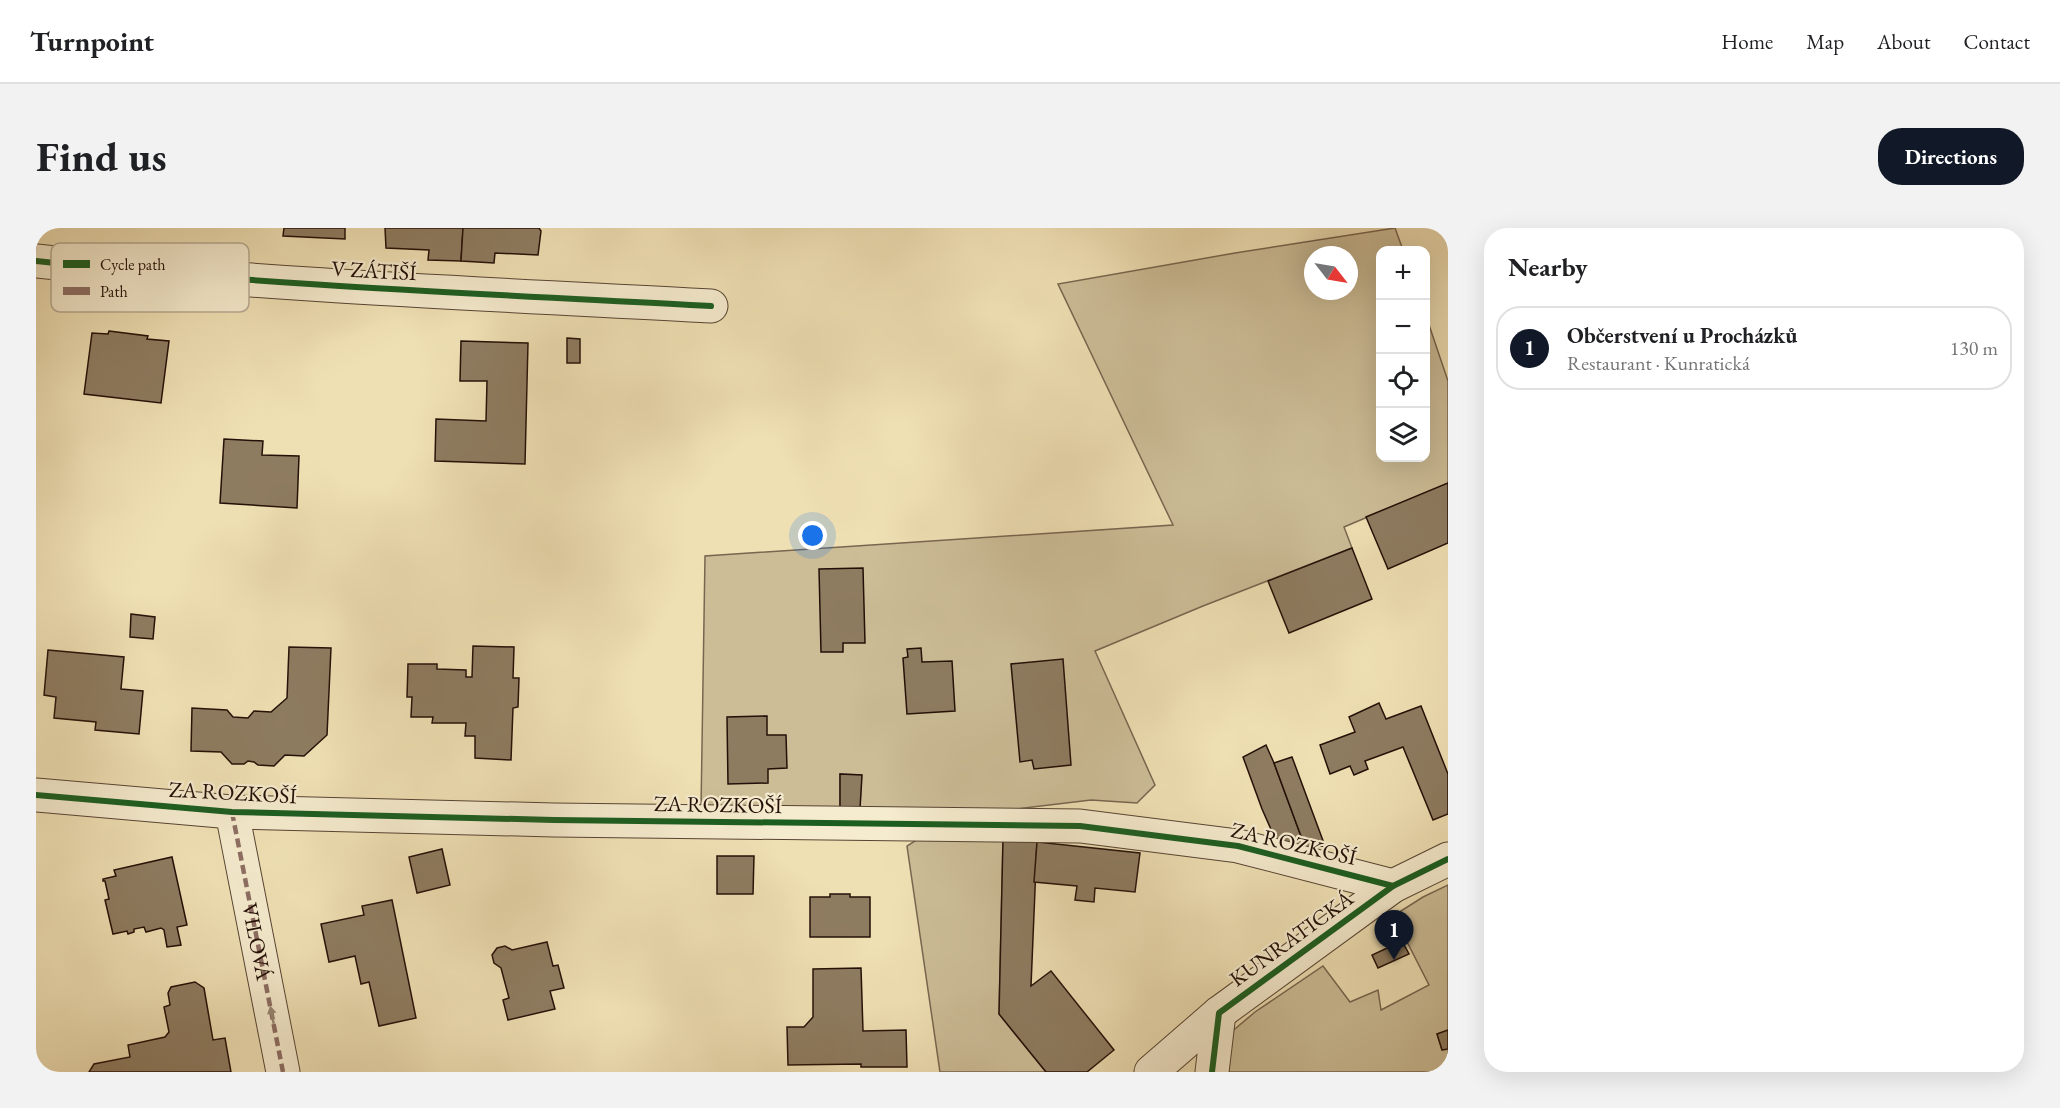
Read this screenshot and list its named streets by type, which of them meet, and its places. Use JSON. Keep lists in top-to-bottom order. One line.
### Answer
{"streets":{"street":["V ZÁTIŠÍ","ZA ROZKOŠÍ","KUNRATICKÁ","VILOVÁ"]},"crossings":[["ZA ROZKOŠÍ","KUNRATICKÁ"],["ZA ROZKOŠÍ","VILOVÁ"]],"one_way":["VILOVÁ"],"legend":["Cycle path","Path"],"north":"bottom right","page":{"header":"Turnpoint","nav":["Home","Map","About","Contact"],"buttons":"Directions","title":"Find us","heading":"Nearby","map_buttons":["+","−"],"list":[{"mark":"1","name":"Občerstvení u Procházků","note":"Restaurant · Kunratická","value":"130 m"}],"pins":"1"}}
